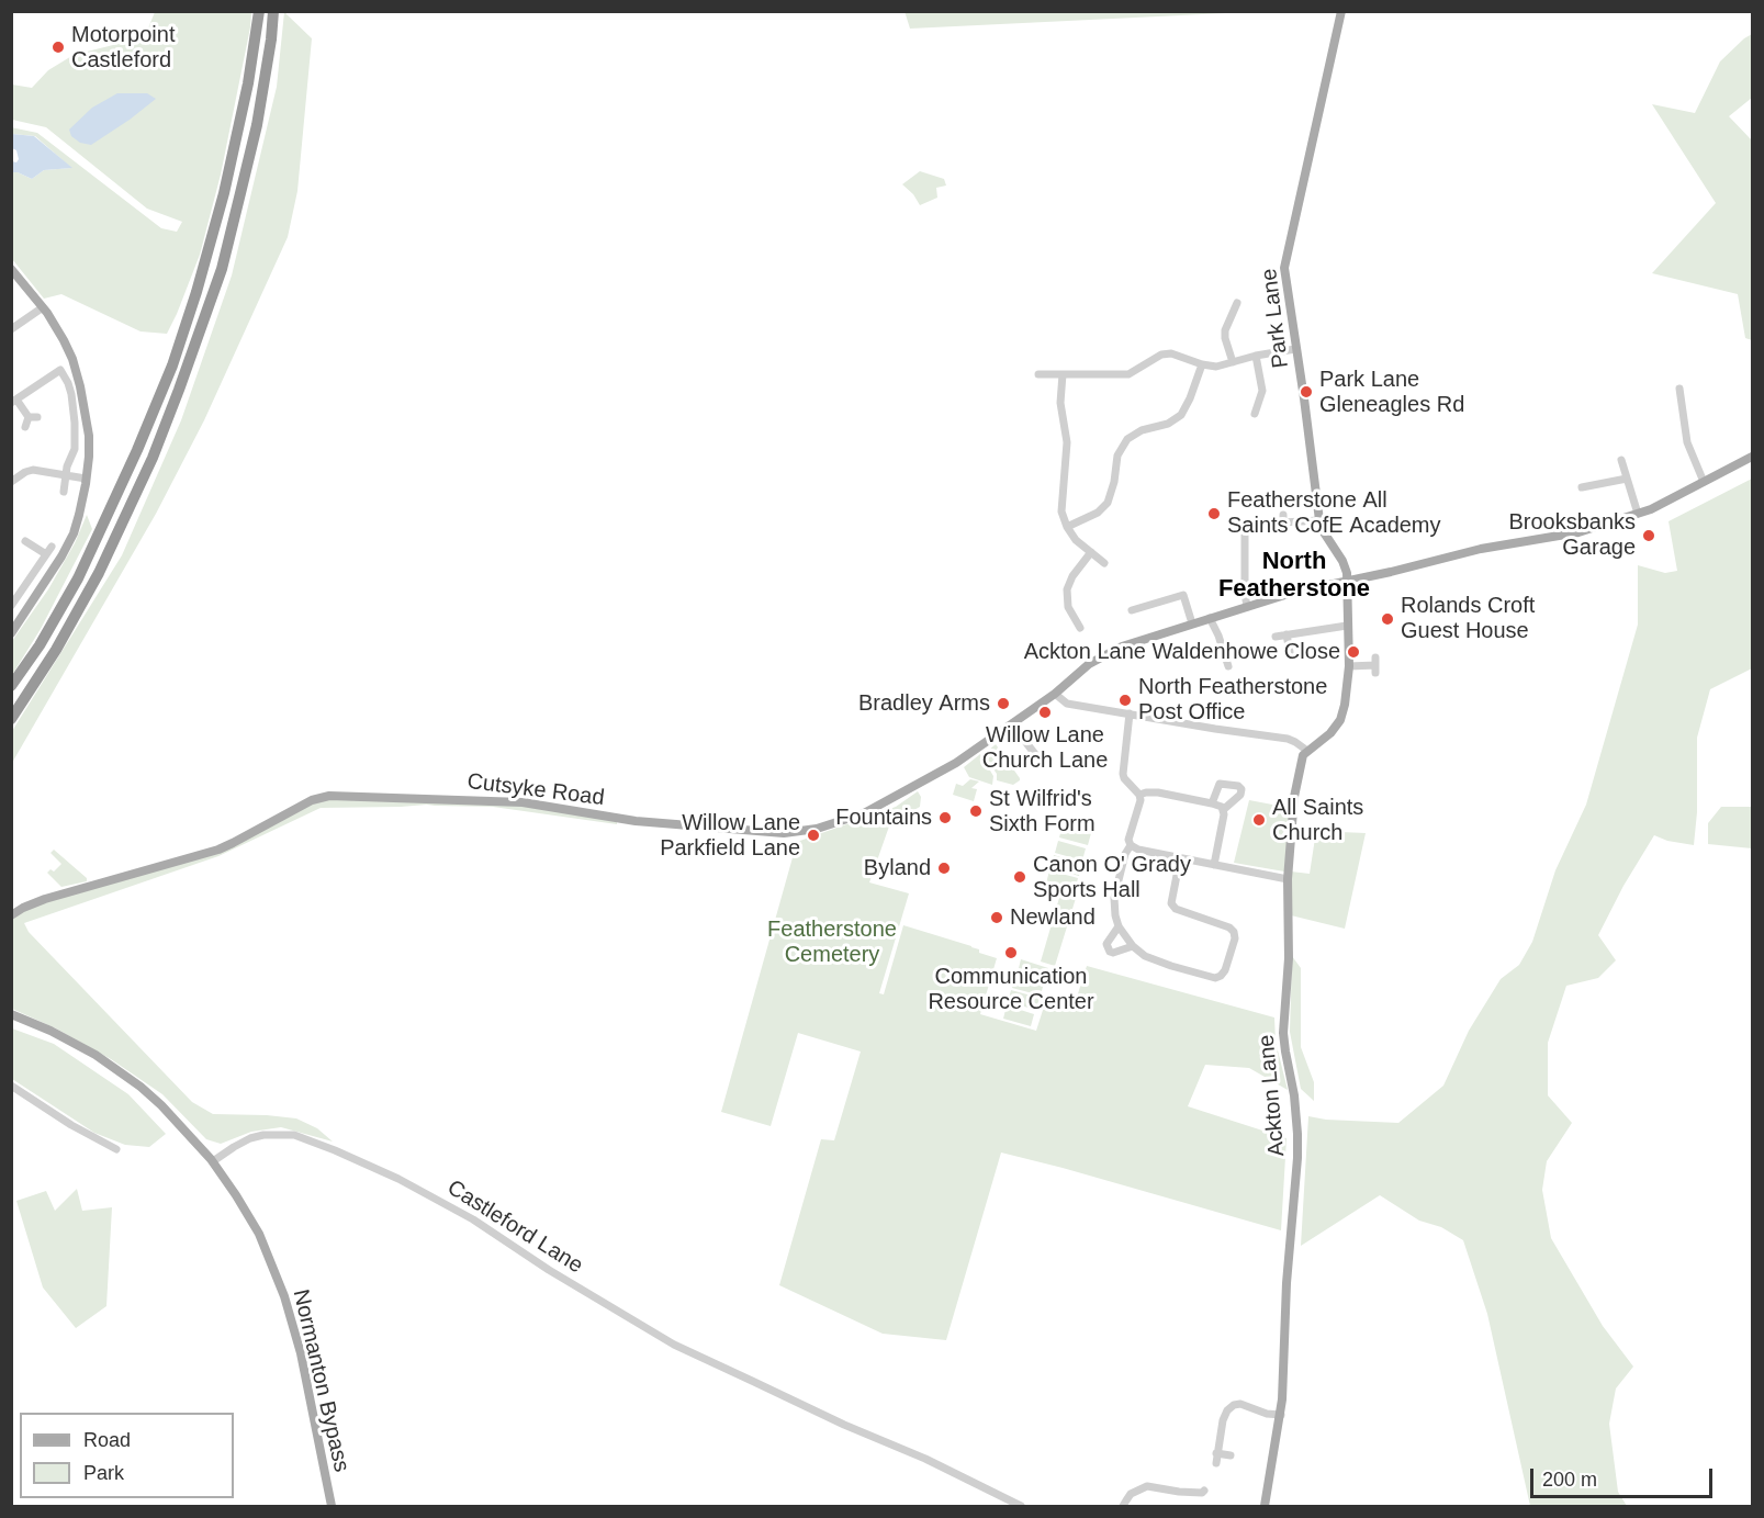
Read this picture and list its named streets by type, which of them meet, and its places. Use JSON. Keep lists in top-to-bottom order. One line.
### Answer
{"streets":{"main road":["Park Lane","Cutsyke Road","Ackton Lane","Normanton Bypass"],"street":["Castleford Lane"]},"crossings":[["Park Lane","Cutsyke Road"],["Castleford Lane","Normanton Bypass"]],"districts":["North Featherstone"],"parks":["Featherstone Cemetery"],"places":["Motorpoint Castleford","Park Lane Gleneagles Rd","Featherstone All Saints CofE Academy","Brooksbanks Garage","Rolands Croft Guest House","Ackton Lane Waldenhowe Close","North Featherstone Post Office","Bradley Arms","Willow Lane Church Lane","St Wilfrid's Sixth Form","Fountains","All Saints Church","Willow Lane Parkfield Lane","Byland","Canon O' Grady Sports Hall","Newland","Communication Resource Center"],"legend":["Road","Park"],"scale_bar":"200 m"}
